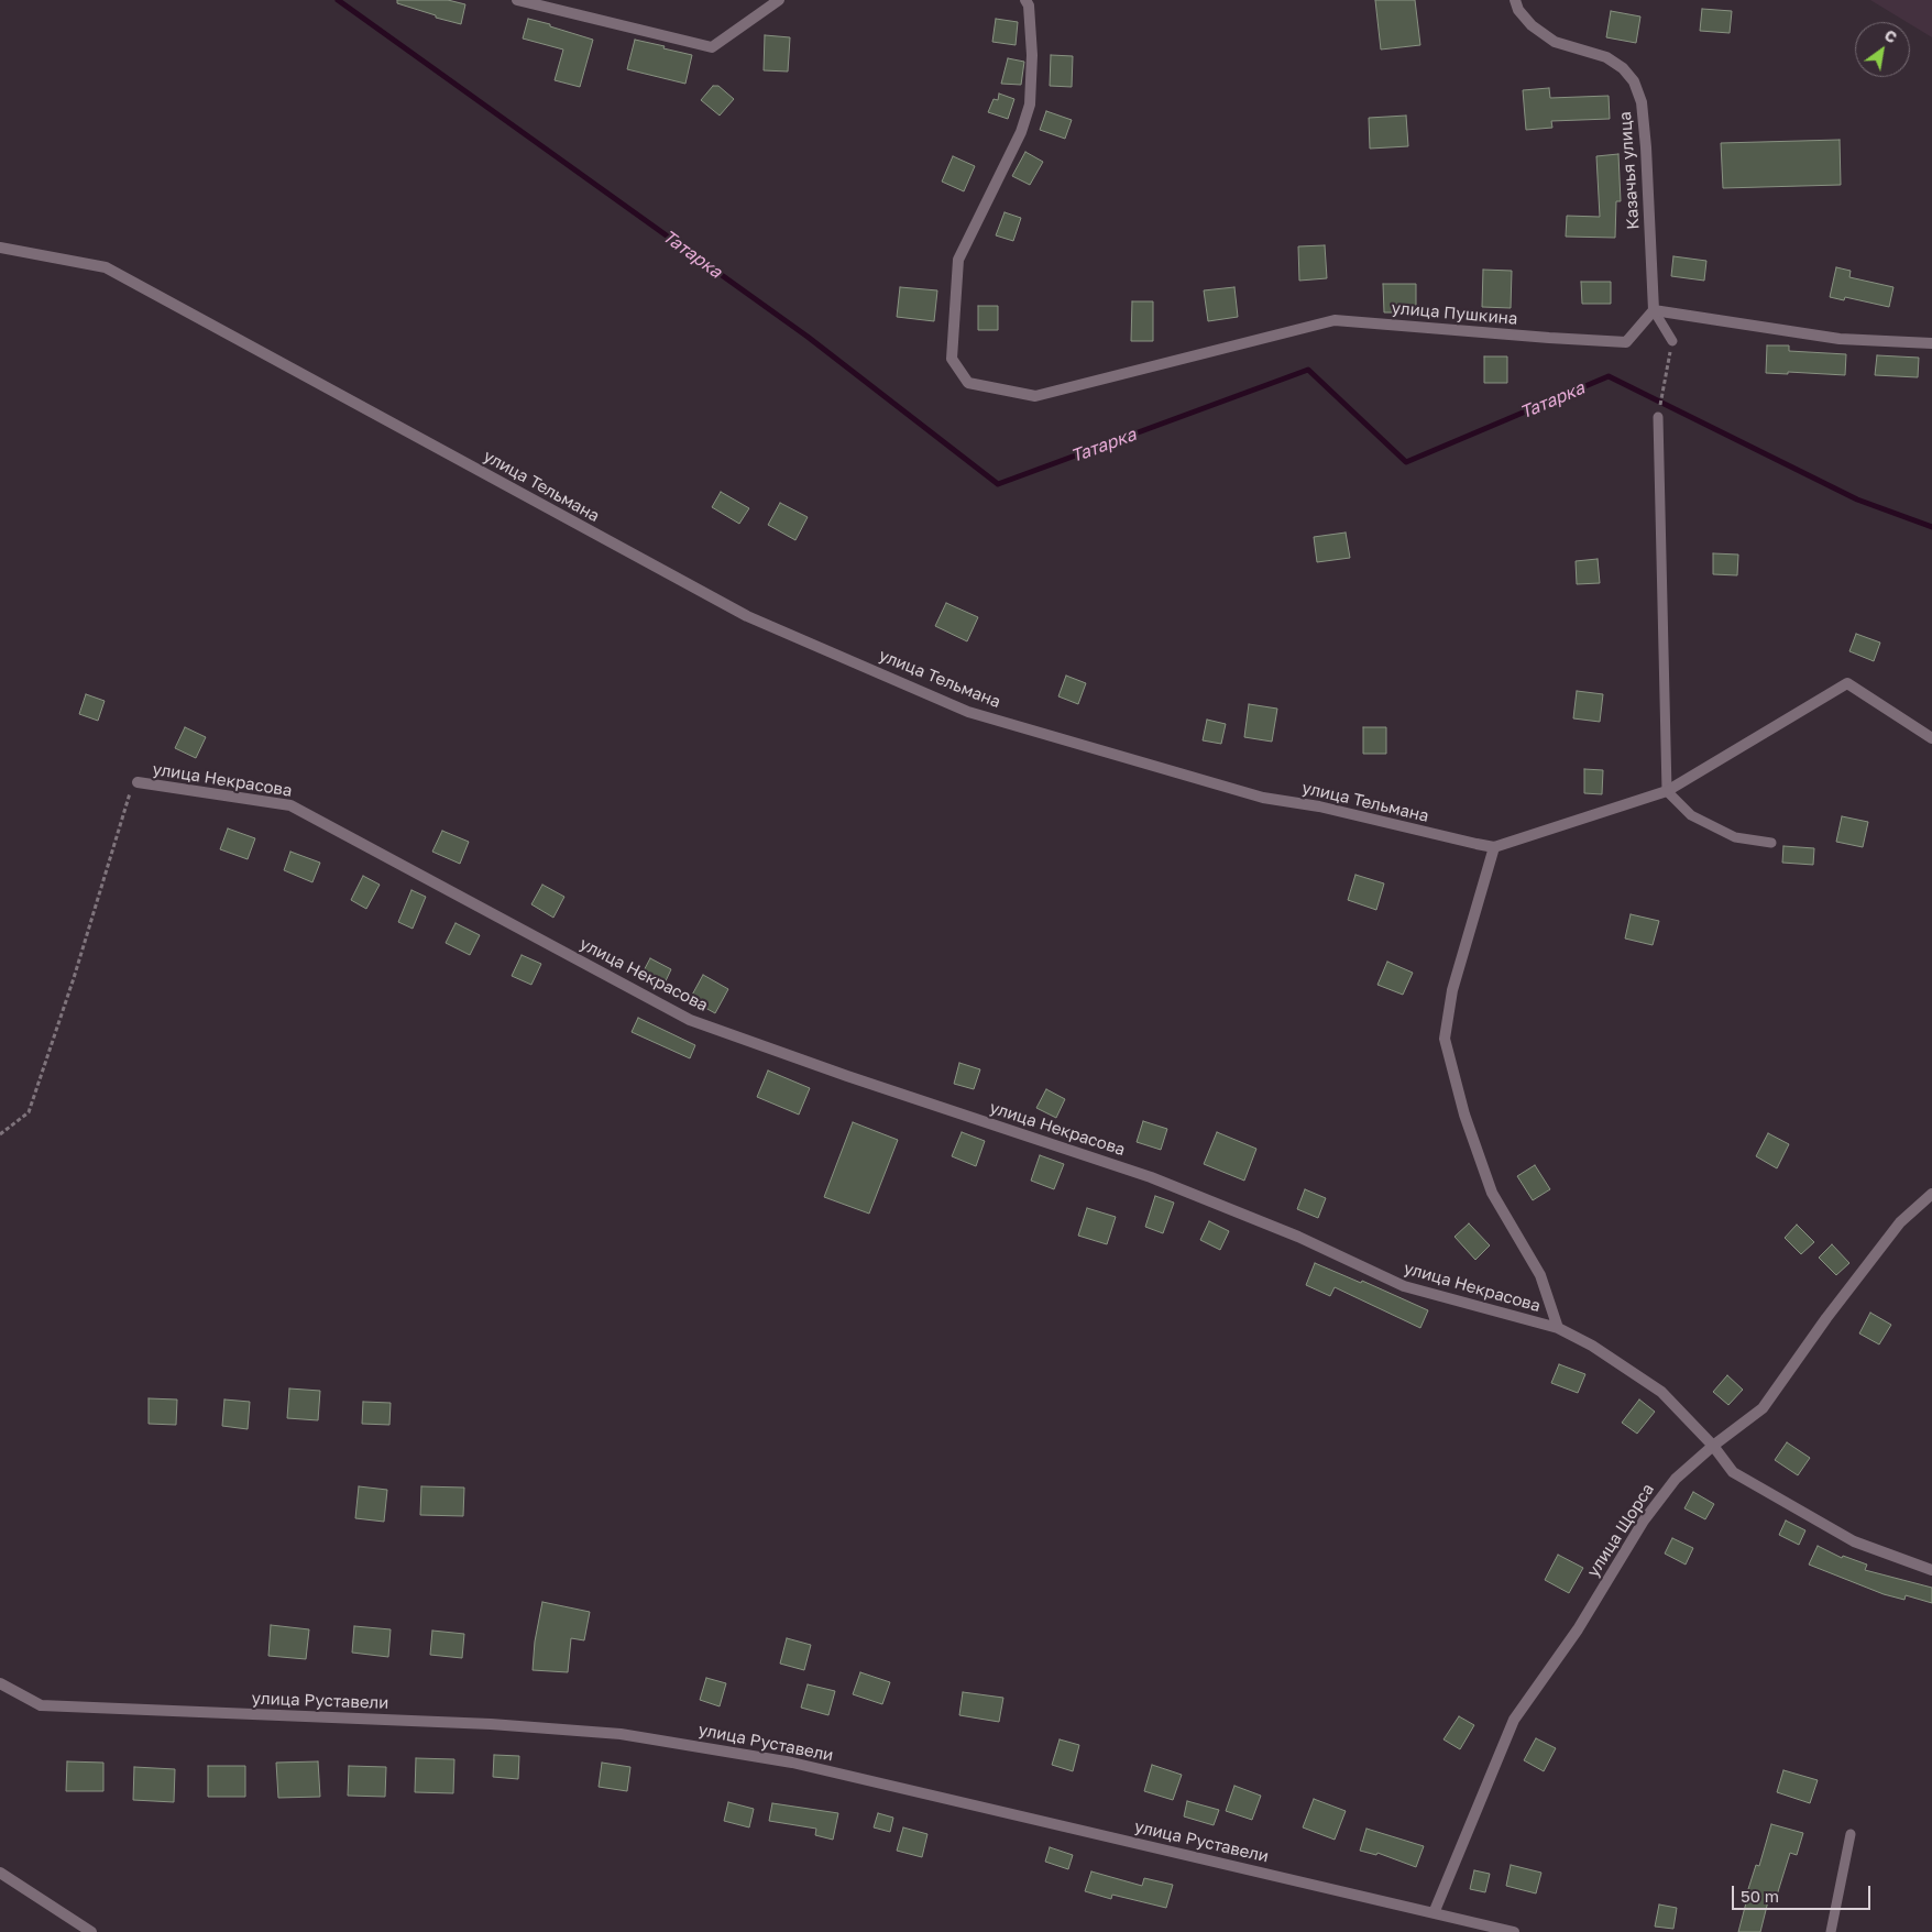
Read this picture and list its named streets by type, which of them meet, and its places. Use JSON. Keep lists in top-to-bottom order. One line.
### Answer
{"streets":{"street":["Казачья улица","улица Пушкина","улица Тельмана","улица Некрасова","улица Щорса","улица Руставели"]},"crossings":[["Казачья улица","улица Пушкина"],["улица Некрасова","улица Щорса"],["улица Щорса","улица Руставели"]],"water":["Татарка"],"scale_bar":"50 m","north":"top right"}
